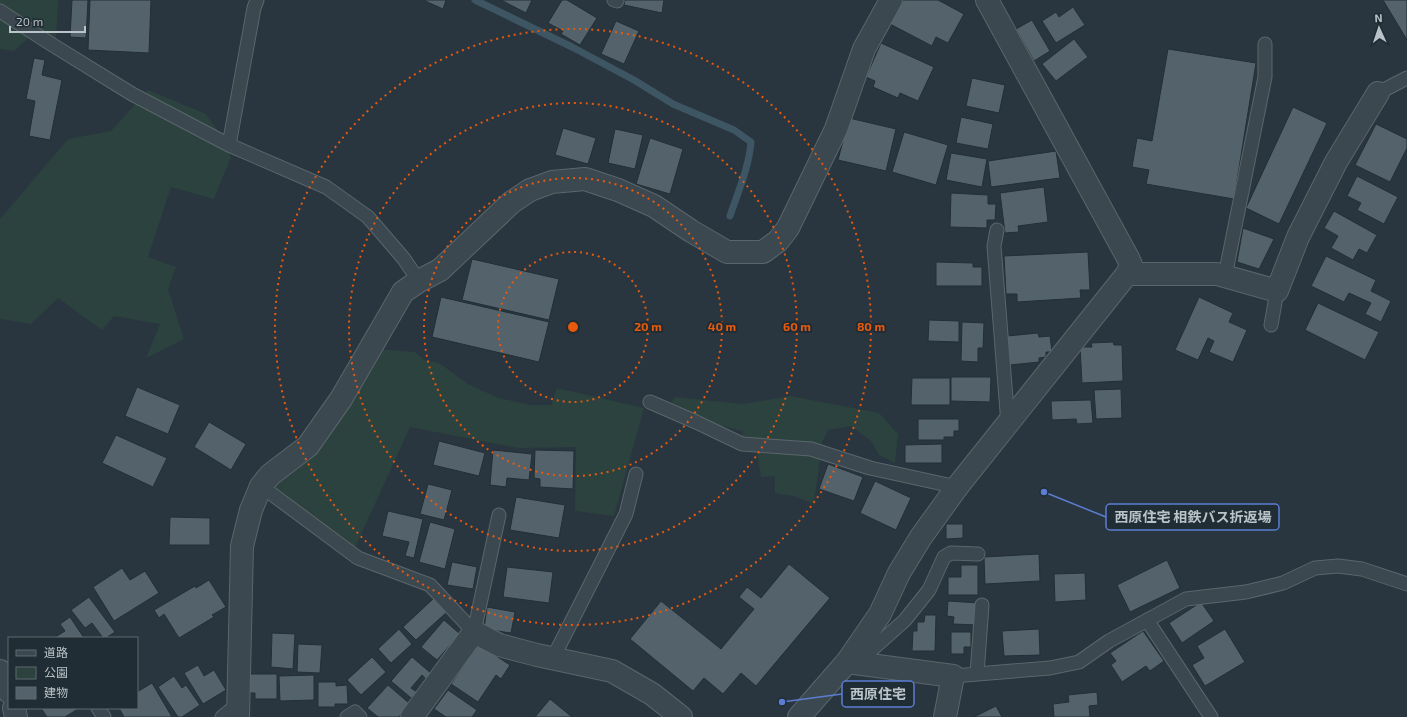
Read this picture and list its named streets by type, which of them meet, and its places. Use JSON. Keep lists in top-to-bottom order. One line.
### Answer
{"places":["西原住宅 相鉄バス折返場","西原住宅"],"legend":["道路","公園","建物"],"scale_bar":"20 m","north":"top","rings":["20 m","40 m","60 m","80 m"]}
